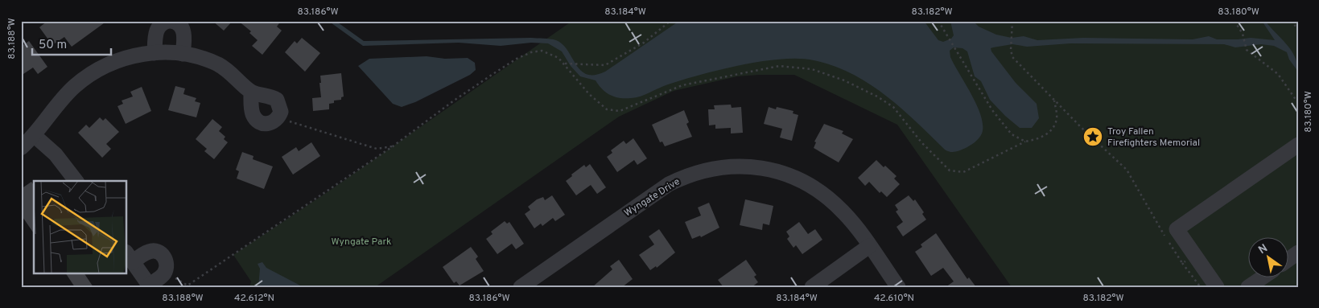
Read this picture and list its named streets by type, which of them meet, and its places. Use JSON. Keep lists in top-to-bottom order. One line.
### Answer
{"streets":{"street":["Wyngate Drive"]},"parks":["Wyngate Park"],"places":{"place":["Troy Fallen Firefighters Memorial"]},"scale_bar":"50 m","north":"top left","coordinates":["83.186°W","83.184°W","83.182°W","83.180°W","83.188°W","42.612°N","42.610°N"]}
